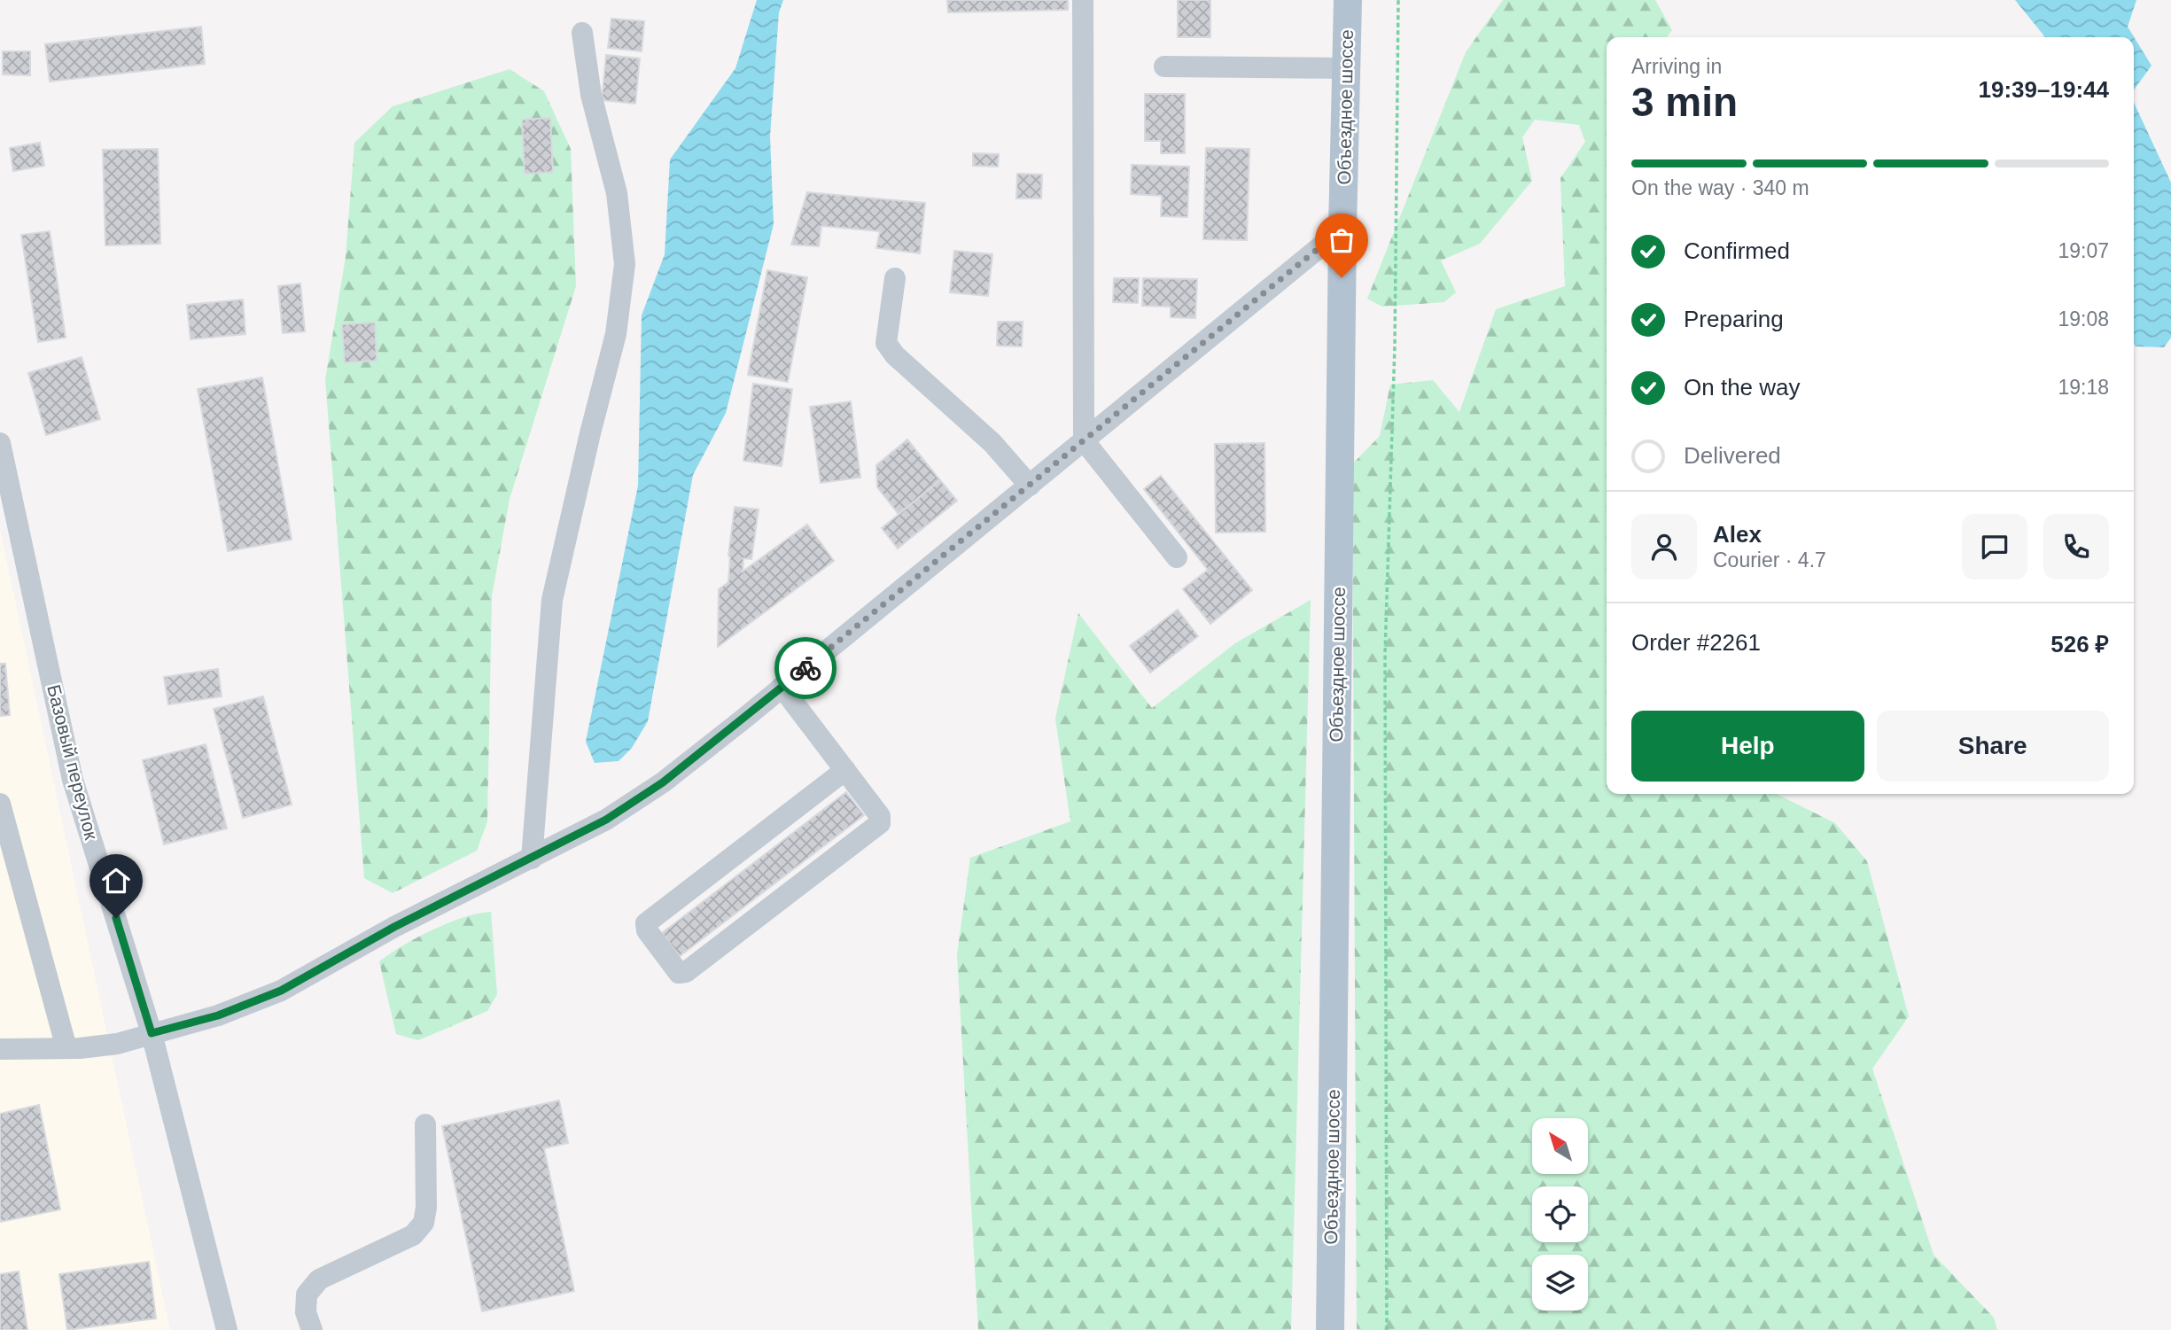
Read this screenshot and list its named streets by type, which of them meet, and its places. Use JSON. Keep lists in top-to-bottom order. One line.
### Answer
{"streets":{"main road":["Объездное шоссе"],"street":["Базовый переулок"]},"north":"top left","page":{"heading":["3 min","Arriving in","19:39–19:44"],"panel":["Alex","Courier · 4.7","Order #2261","526 ₽"],"bar":"On the way · 340 m","list":[["Confirmed","19:07"],["Preparing","19:08"],["On the way","19:18"],"Delivered"],"buttons":["Help","Share"]}}
